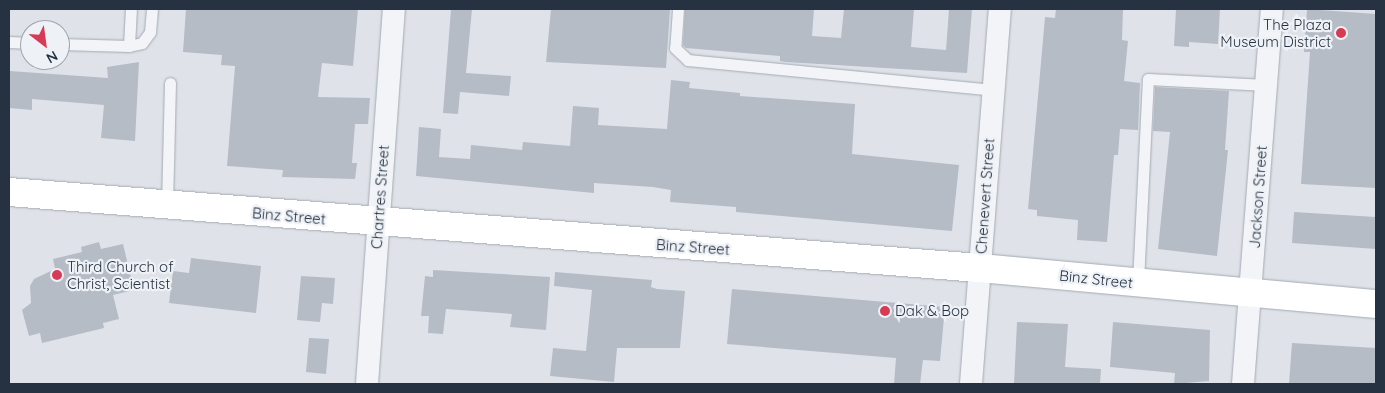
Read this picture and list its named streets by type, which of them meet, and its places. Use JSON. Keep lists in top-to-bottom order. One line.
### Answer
{"streets":{"main road":["Binz Street"],"street":["Chenevert Street","Chartres Street","Jackson Street"]},"crossings":[["Chenevert Street","Binz Street"],["Chartres Street","Binz Street"],["Jackson Street","Binz Street"]],"places":["The Plaza Museum District","Third Church of Christ, Scientist","Dak & Bop"],"north":"bottom right"}
